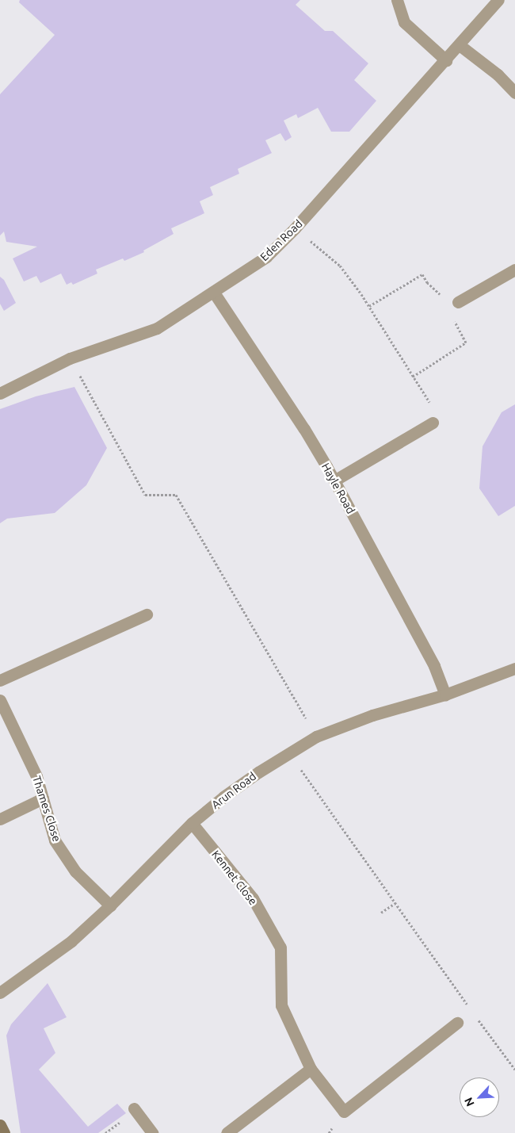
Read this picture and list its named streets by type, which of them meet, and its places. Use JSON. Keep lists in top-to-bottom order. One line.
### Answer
{"streets":{"street":["Eden Road","Hayle Road","Arun Road","Thames Close","Kennet Close"]},"crossings":[["Eden Road","Hayle Road"],["Hayle Road","Arun Road"],["Arun Road","Thames Close"],["Arun Road","Kennet Close"]],"north":"bottom left"}
